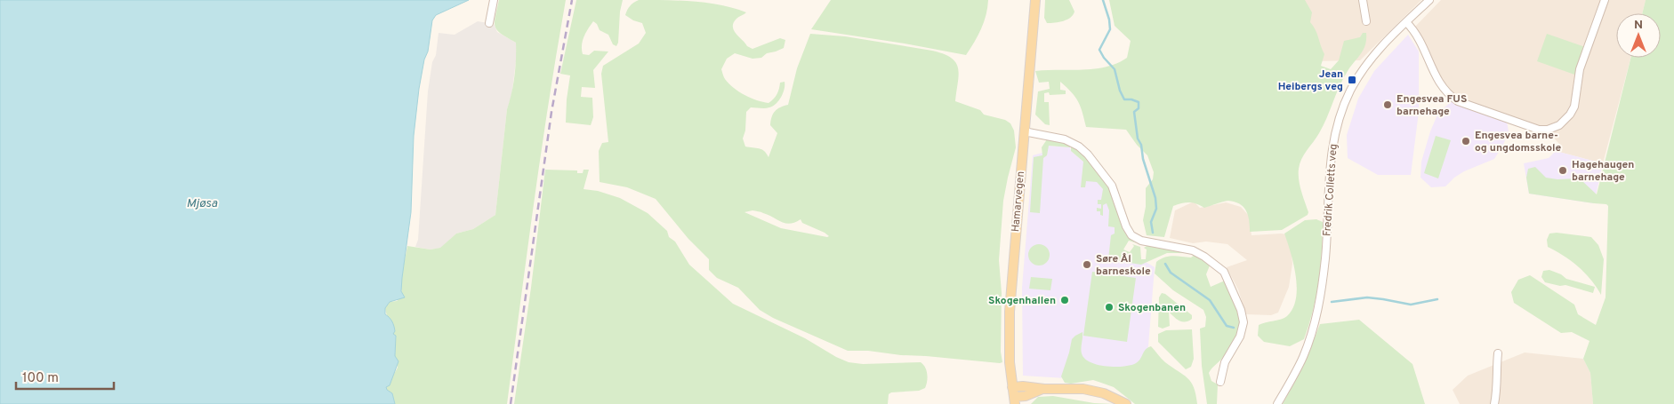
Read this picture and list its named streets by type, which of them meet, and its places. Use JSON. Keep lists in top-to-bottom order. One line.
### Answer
{"streets":{"main road":["Hamarvegen"],"street":["Fredrik Colletts veg"]},"water":["Mjøsa"],"places":{"transit":["Jean Heibergs veg"],"other":["Engesvea FUS barnehage","Engesvea barne- og ungdomsskole","Hagehaugen barnehage","Søre Ål barneskole","Skogenhallen","Skogenbanen"]},"scale_bar":"100 m","north":"top"}
